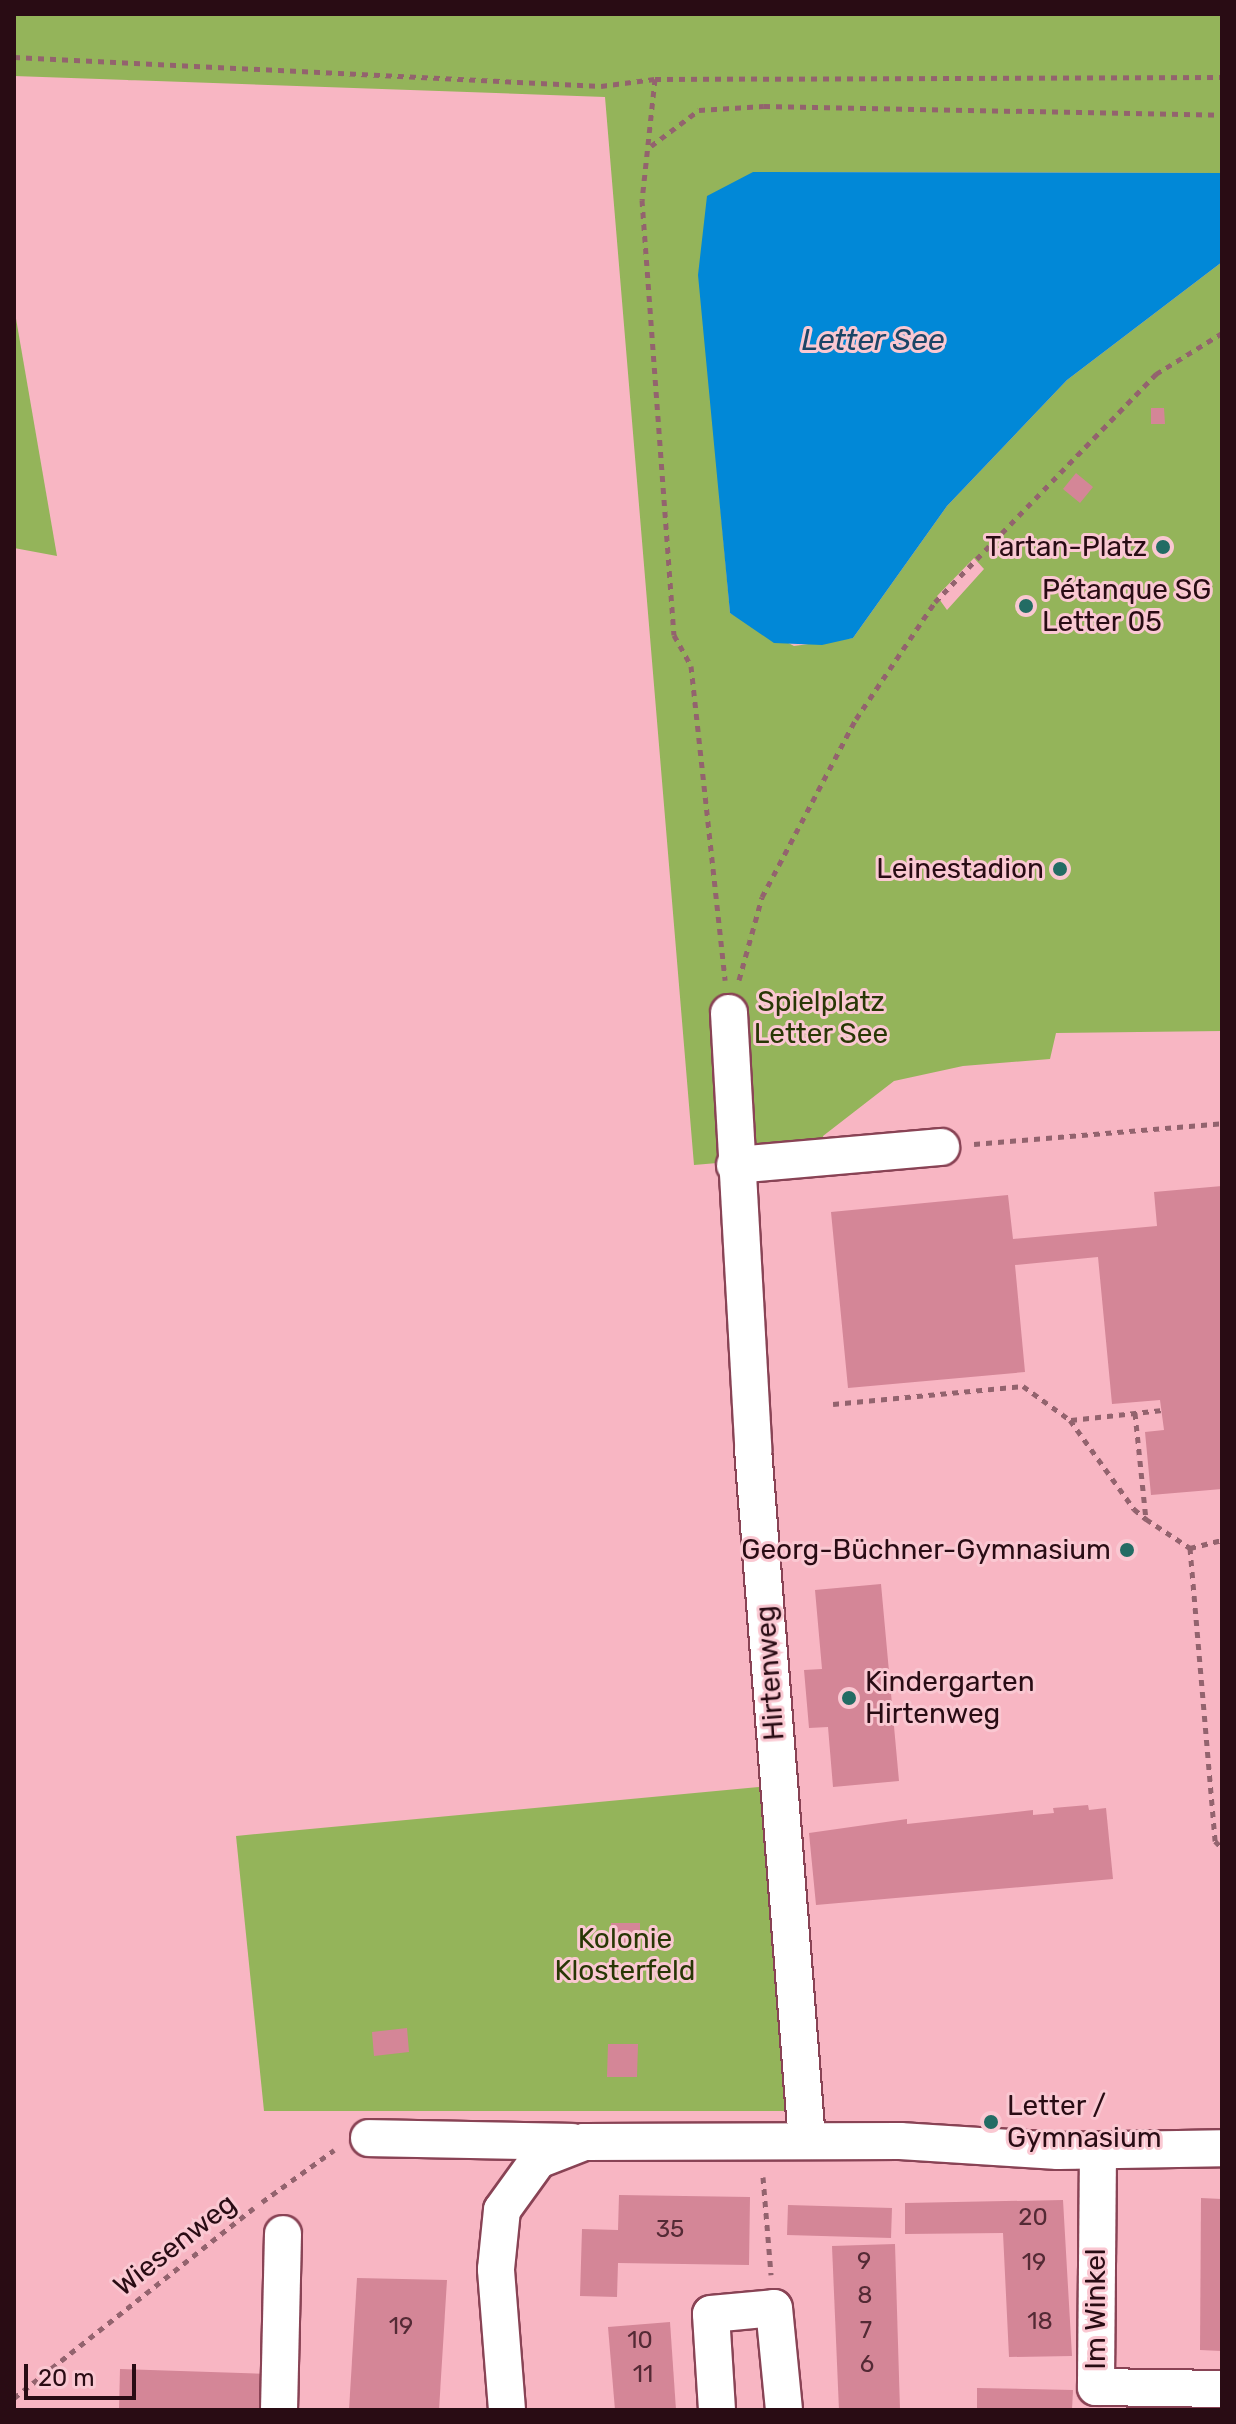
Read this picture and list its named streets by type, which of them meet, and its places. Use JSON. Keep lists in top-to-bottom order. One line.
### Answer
{"streets":{"street":["Hirtenweg","Im Winkel"],"path":["Wiesenweg"]},"water":["Letter See"],"parks":["Spielplatz Letter See","Kolonie Klosterfeld"],"places":["Tartan-Platz","Pétanque SG Letter 05","Leinestadion","Georg-Büchner-Gymnasium","Kindergarten Hirtenweg","Letter / Gymnasium"],"house_numbers":["20","35","9","19","8","18","19","7","10","6","11"],"scale_bar":"20 m"}
